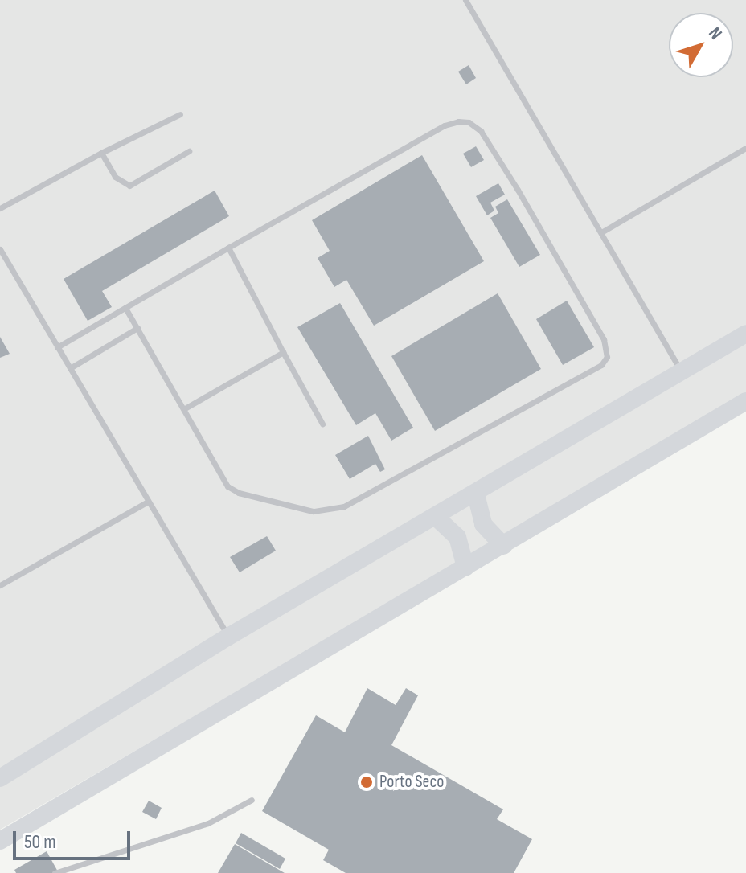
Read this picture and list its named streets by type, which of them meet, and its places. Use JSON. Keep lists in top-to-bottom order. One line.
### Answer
{"places":["Porto Seco"],"scale_bar":"50 m","north":"top right"}
